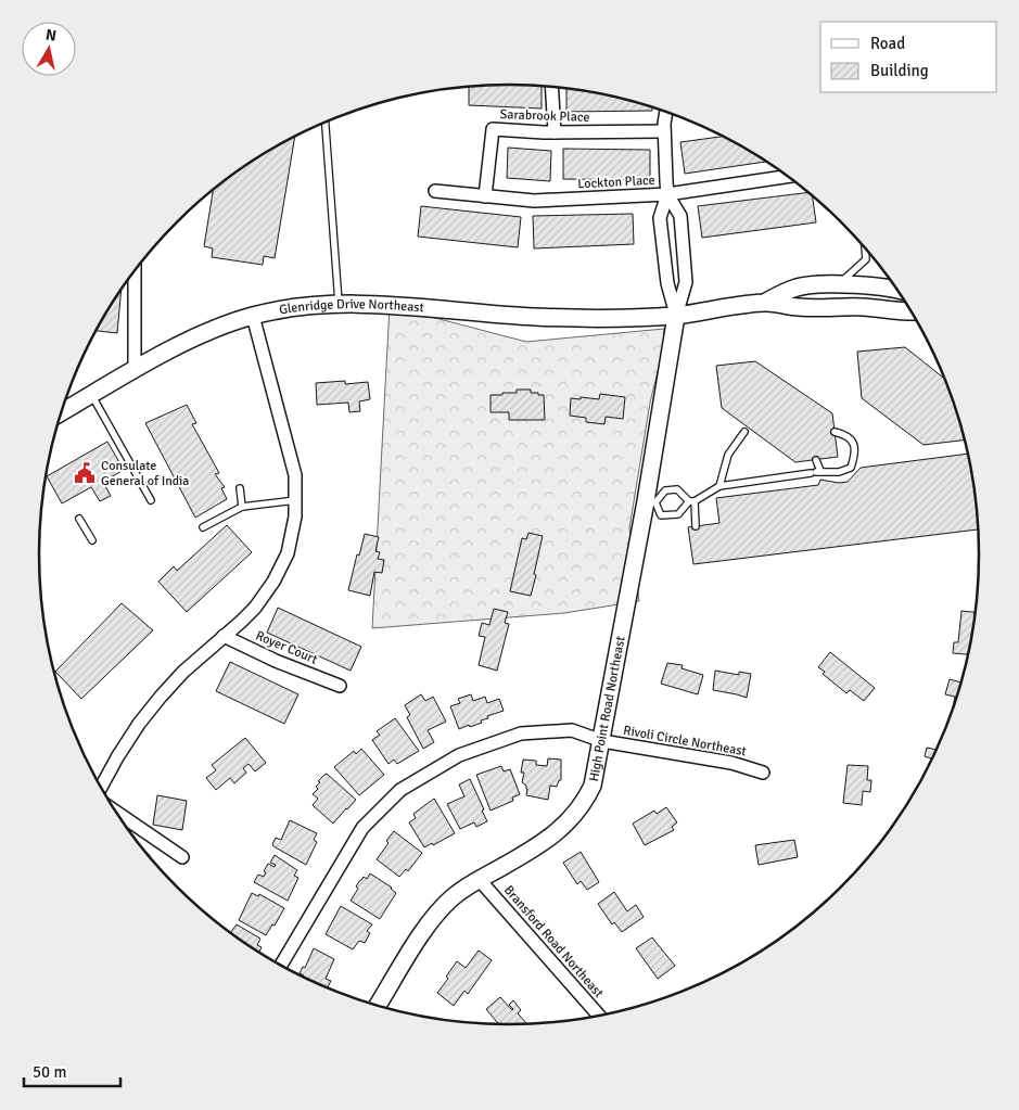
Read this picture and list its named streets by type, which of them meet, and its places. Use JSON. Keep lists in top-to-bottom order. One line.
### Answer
{"streets":{"main road":["Glenridge Drive Northeast","High Point Road Northeast"],"street":["Sarabrook Place","Lockton Place","Royer Court","Rivoli Circle Northeast","Bransford Road Northeast"]},"crossings":[["Sarabrook Place","Lockton Place"],["Glenridge Drive Northeast","High Point Road Northeast"],["High Point Road Northeast","Rivoli Circle Northeast"],["High Point Road Northeast","Bransford Road Northeast"]],"places":{"public building":["Consulate General of India"]},"legend":["Road","Building"],"scale_bar":"50 m","north":"top"}
